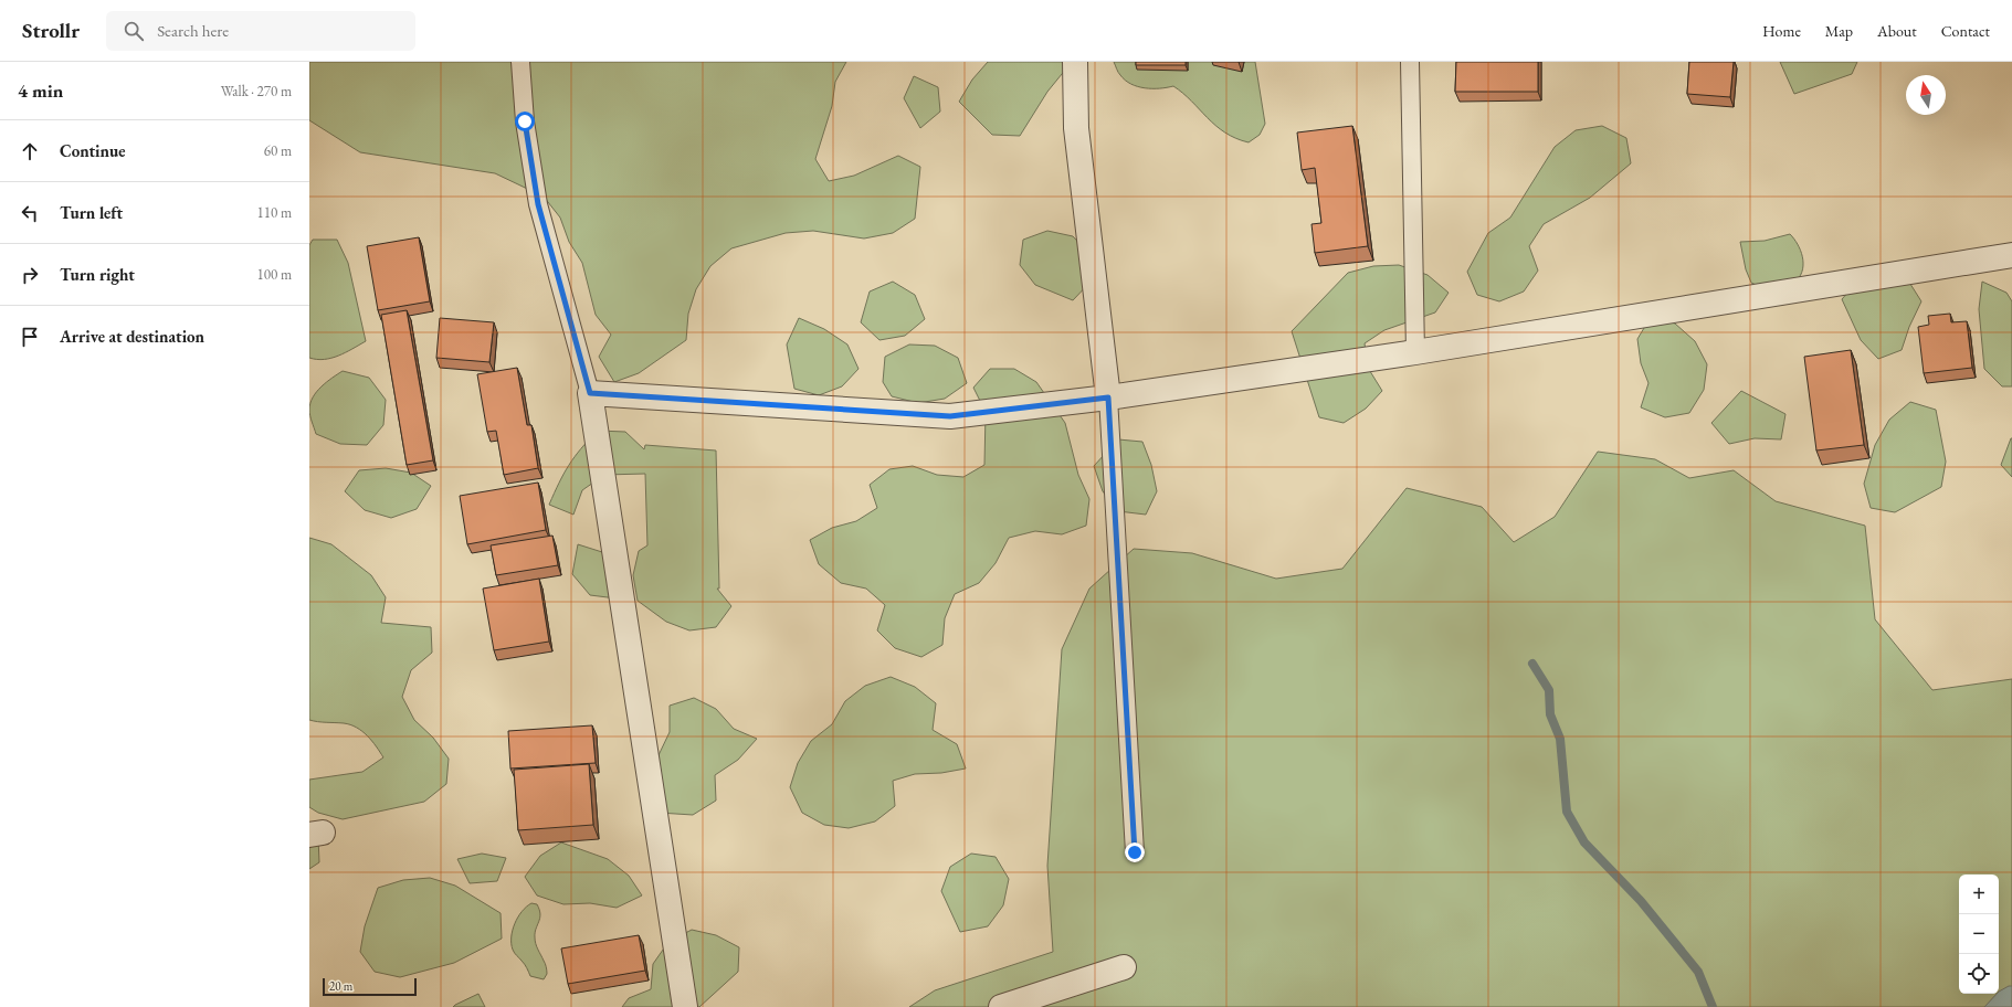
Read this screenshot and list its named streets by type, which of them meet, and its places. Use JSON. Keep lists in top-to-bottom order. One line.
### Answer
{"scale_bar":"20 m","north":"top","page":{"header":"Strollr","search":"Search here","nav":["Home","Map","About","Contact"],"heading":["4 min","Walk · 270 m"],"list":[["Continue","60 m"],["Turn left","110 m"],["Turn right","100 m"],"Arrive at destination"],"map_buttons":["+","−"],"scale":"20 m"}}
